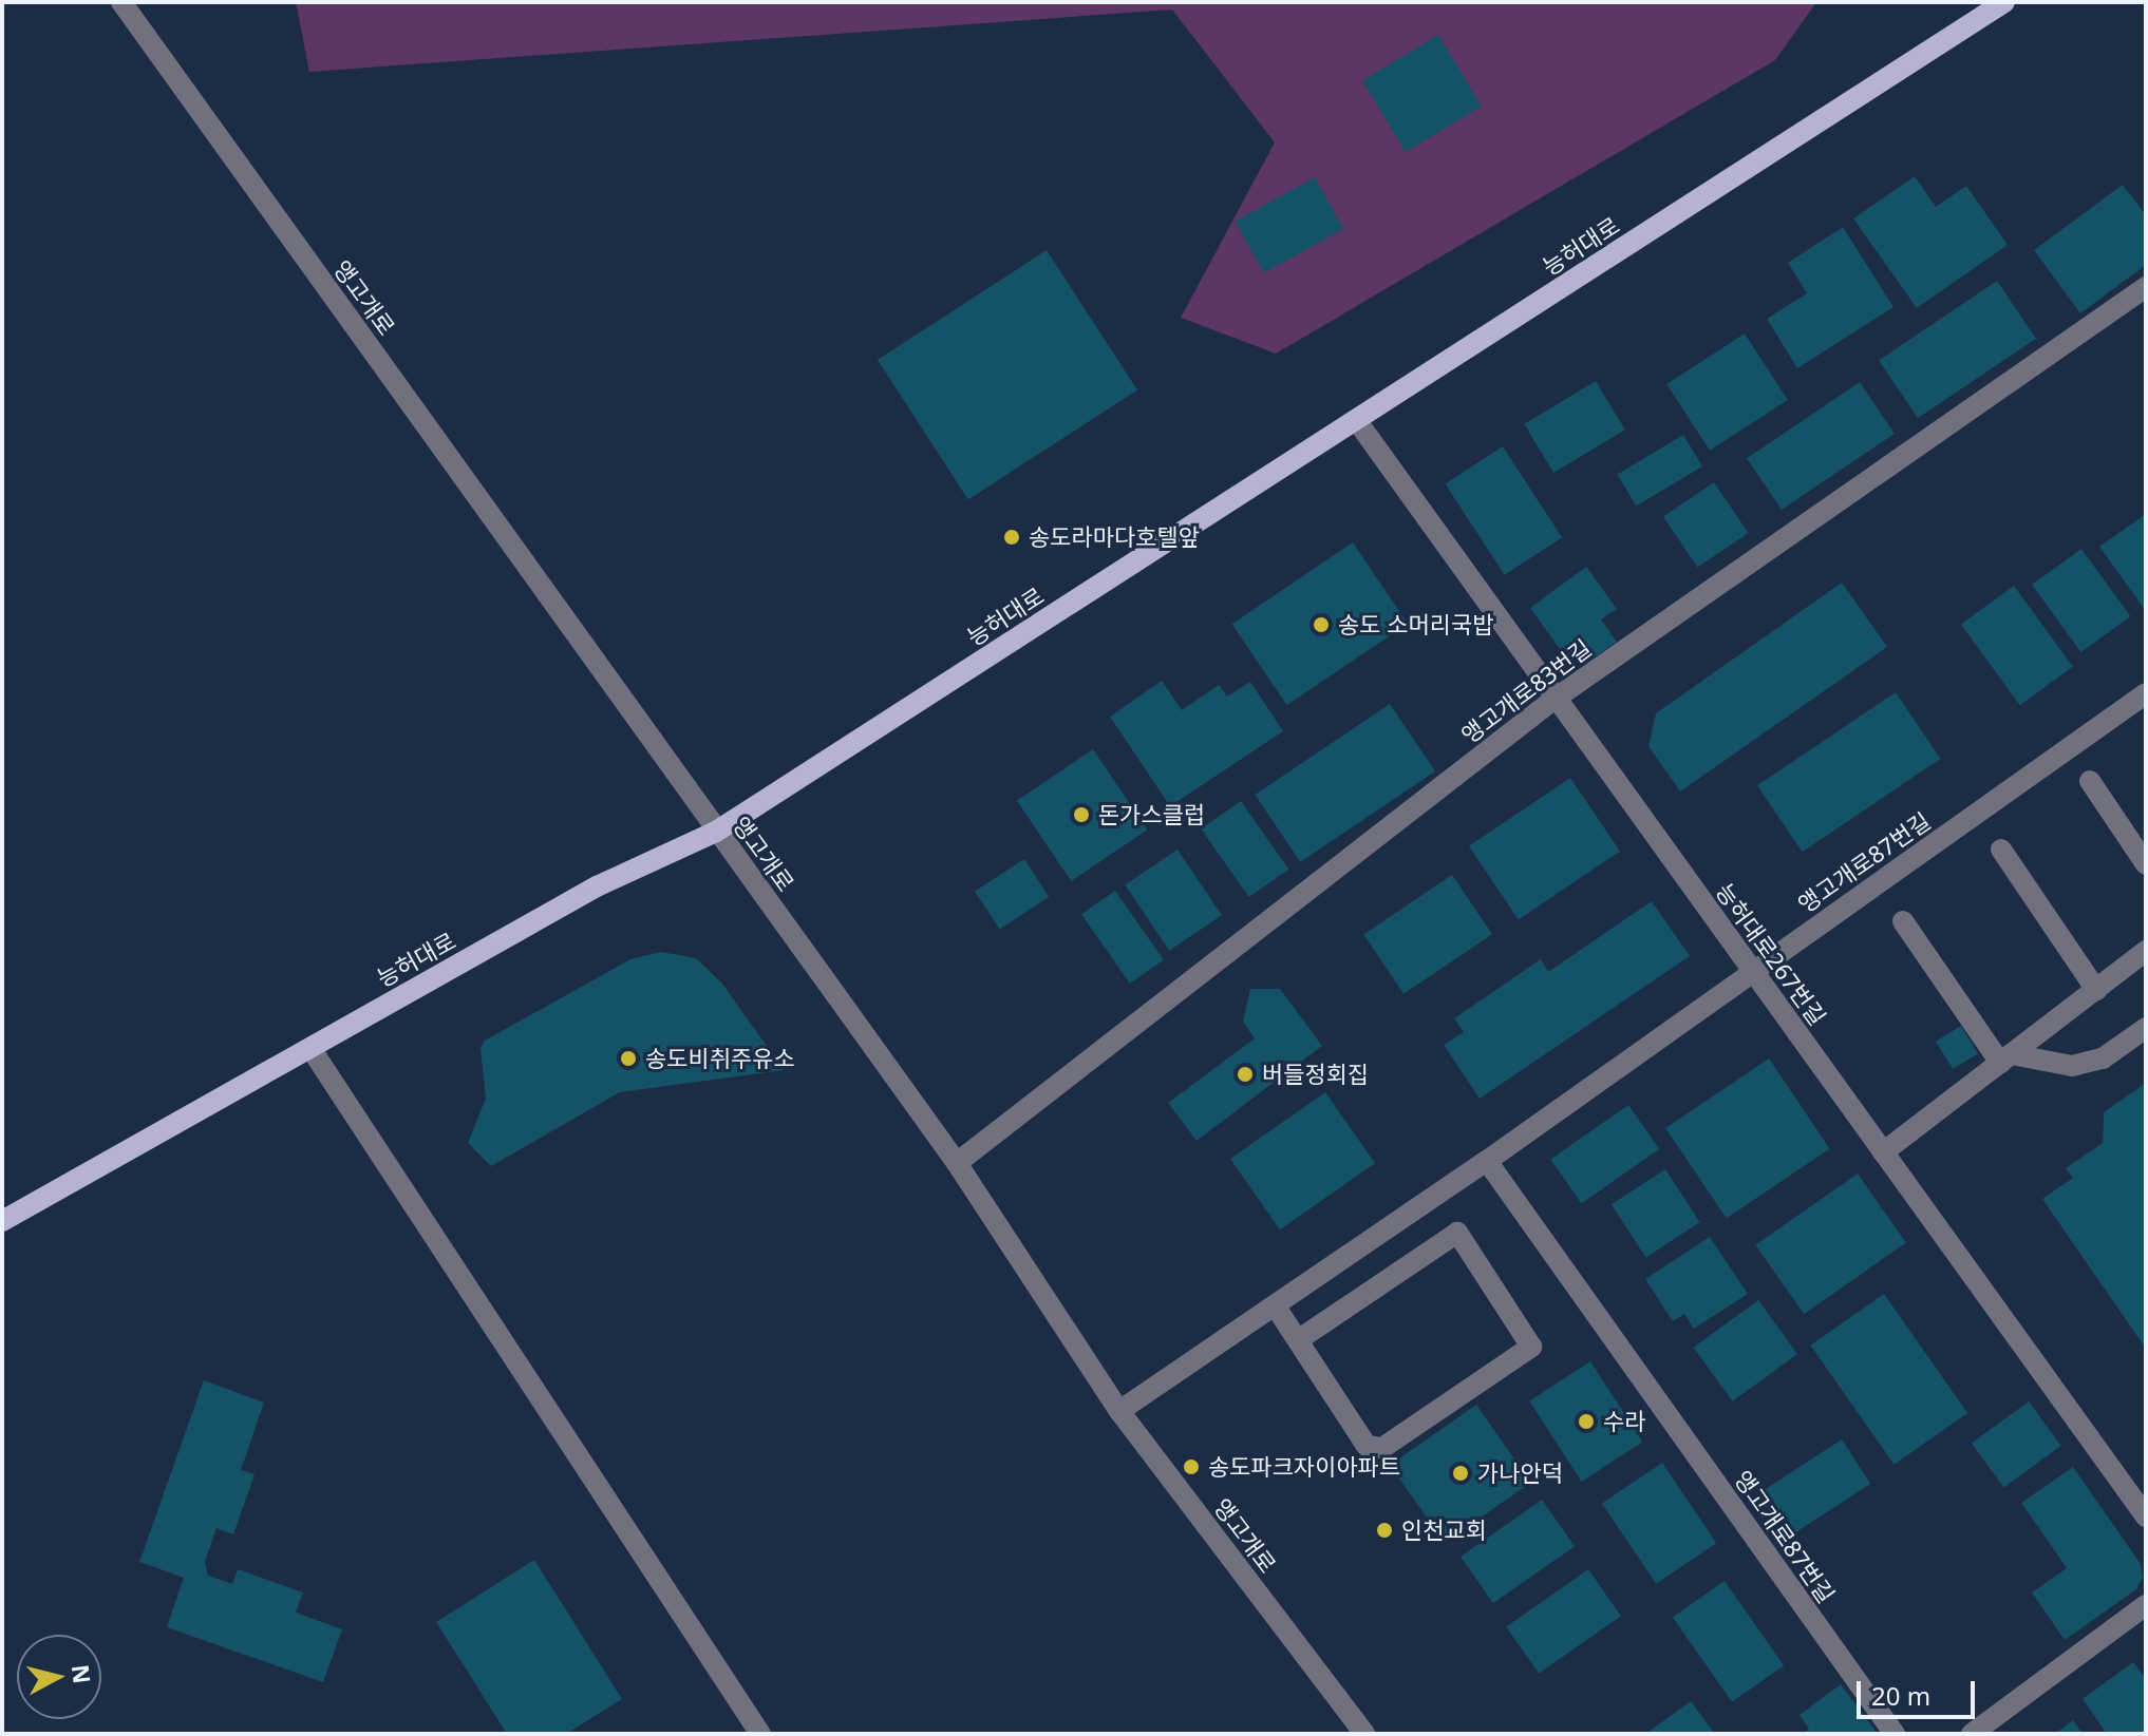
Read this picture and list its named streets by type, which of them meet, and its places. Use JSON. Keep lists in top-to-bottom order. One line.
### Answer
{"streets":{"main road":["능허대로"],"street":["앵고개로","앵고개로83번길","앵고개로87번길","능허대로267번길"]},"crossings":[["능허대로","앵고개로"],["능허대로","능허대로267번길"],["앵고개로","앵고개로83번길"],["앵고개로","앵고개로87번길"],["앵고개로83번길","능허대로267번길"],["앵고개로87번길","능허대로267번길"]],"places":["송도라마다호텔앞","송도 소머리국밥","돈가스클럽","송도비취주유소","버들정회집","수라","송도파크자이아파트","가나안덕","인천교회"],"scale_bar":"20 m","north":"right"}
